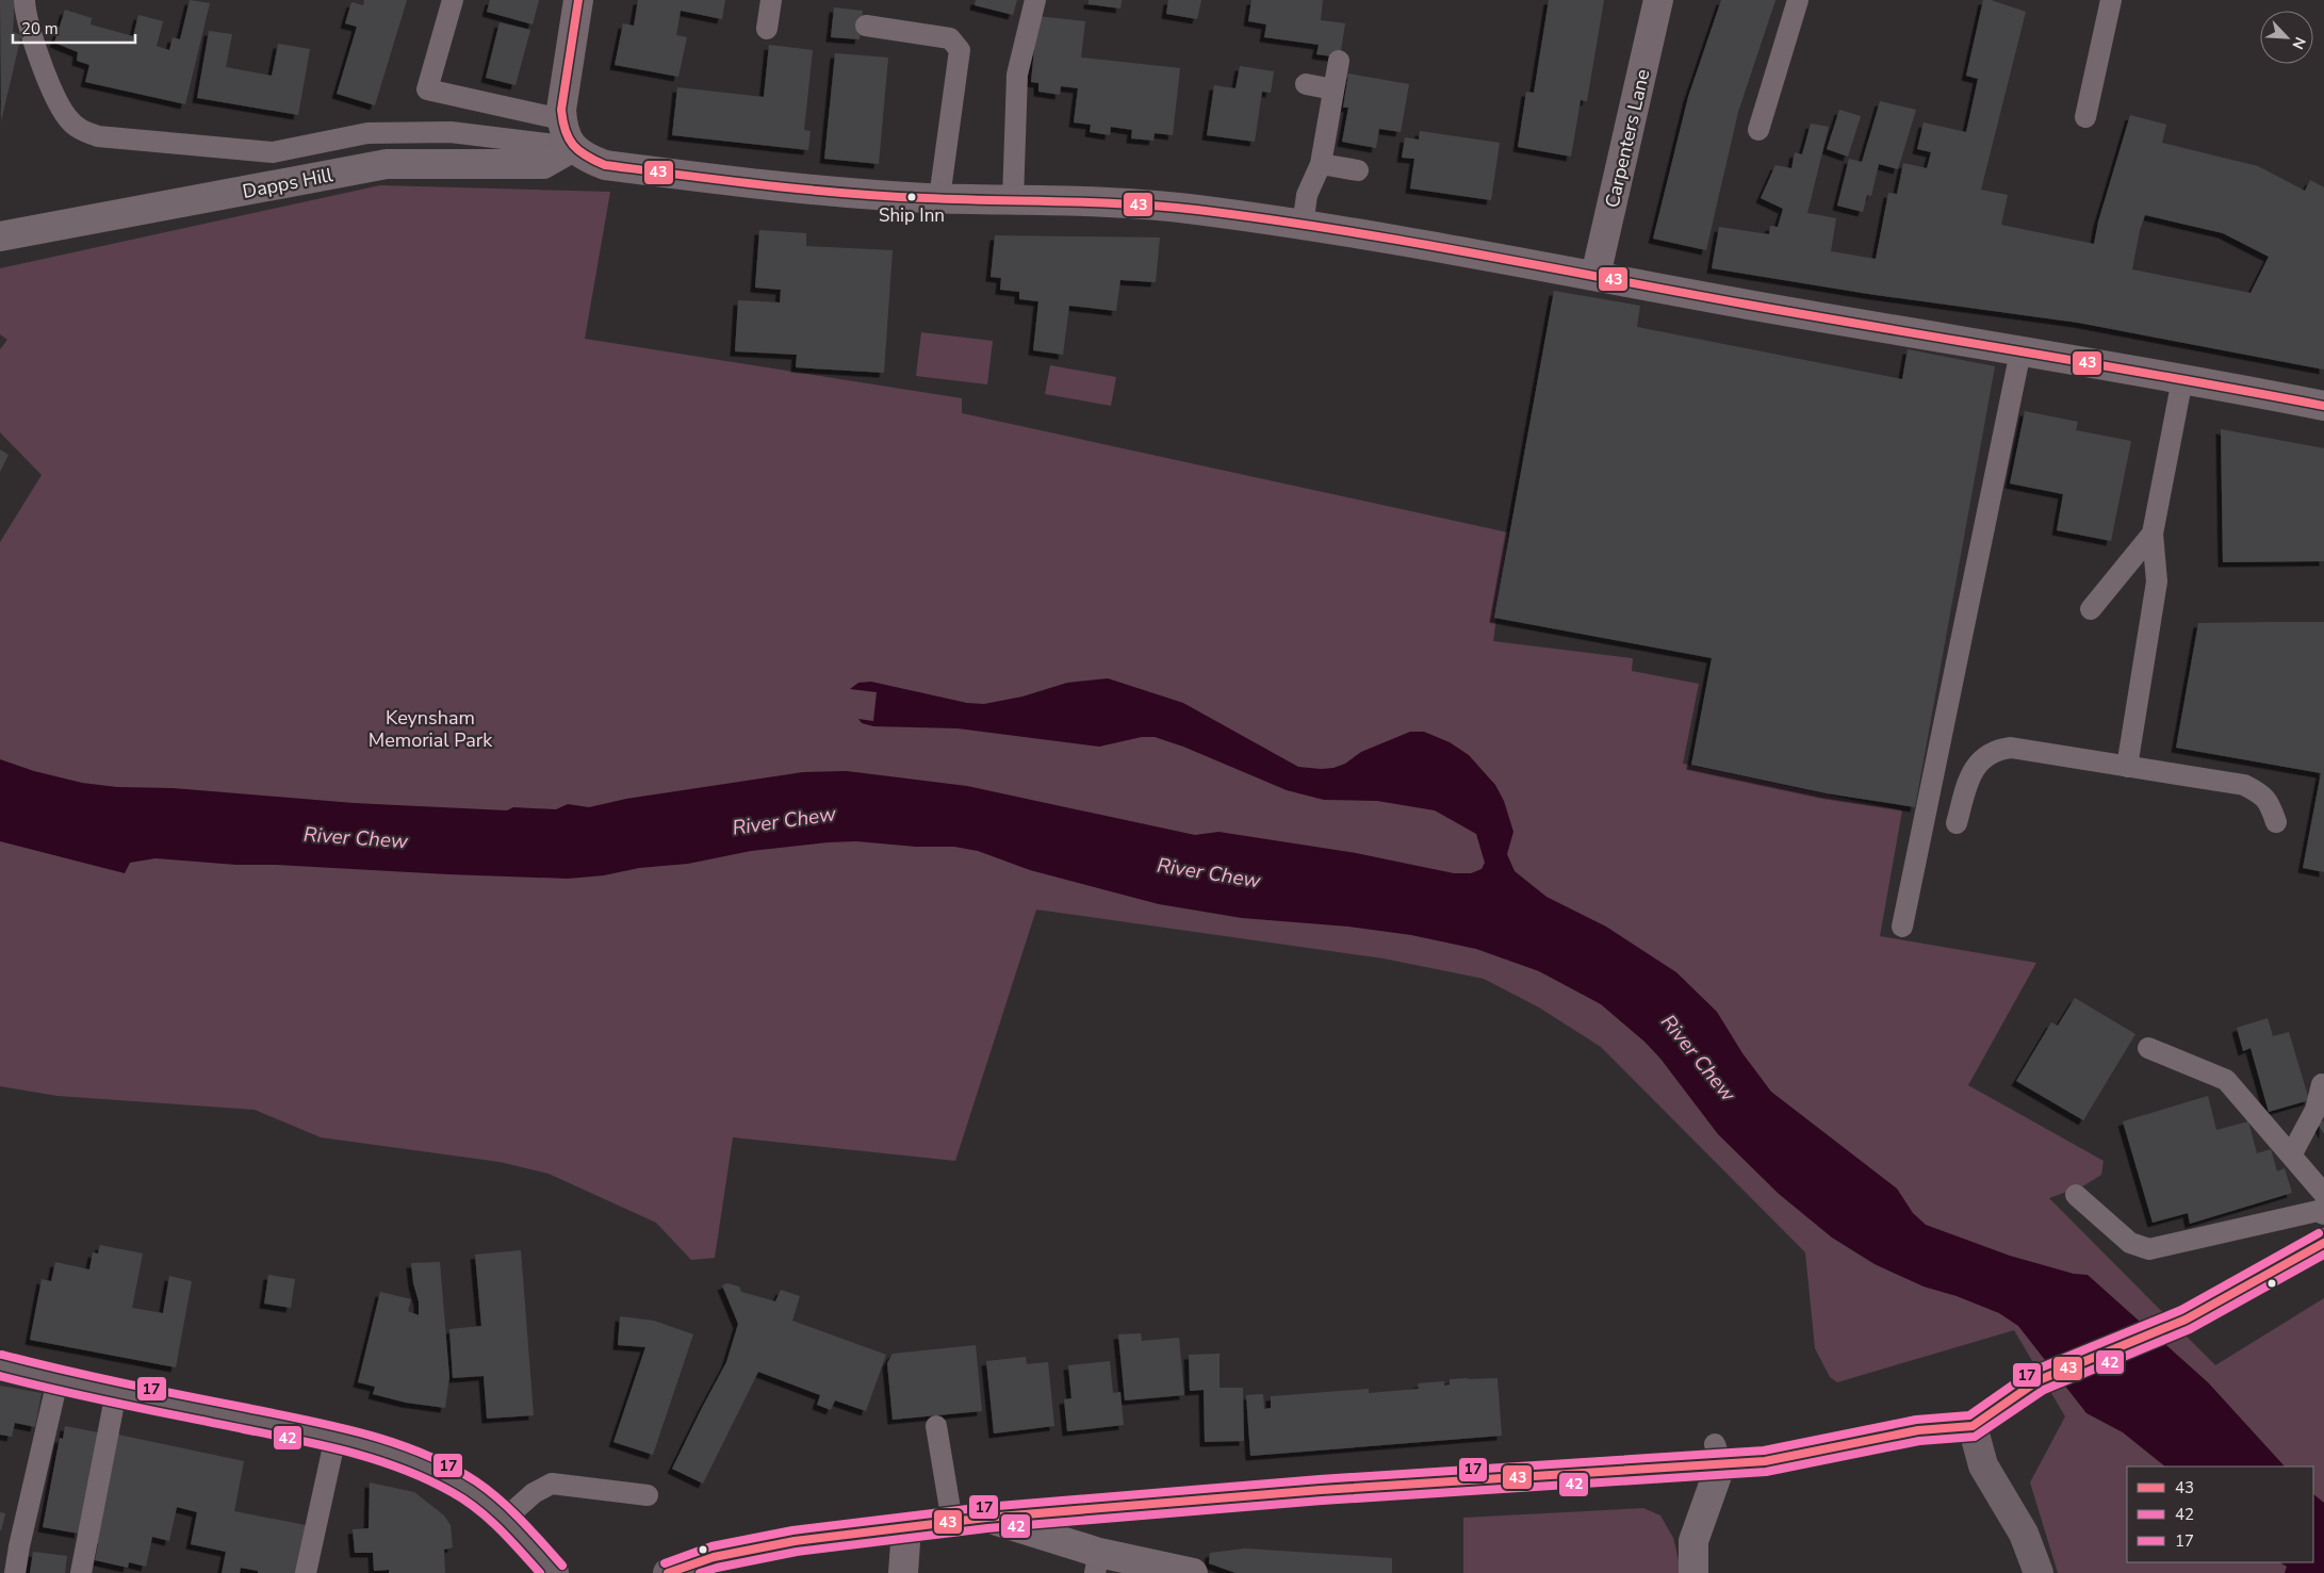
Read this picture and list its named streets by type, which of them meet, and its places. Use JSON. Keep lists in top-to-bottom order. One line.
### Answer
{"streets":{"street":["Carpenters Lane","Dapps Hill"]},"water":["River Chew"],"parks":["Keynsham Memorial Park"],"places":["Ship Inn"],"lines":["transit line 43","transit line 17","transit line 42"],"legend":["43","42","17"],"scale_bar":"20 m","north":"bottom right"}
